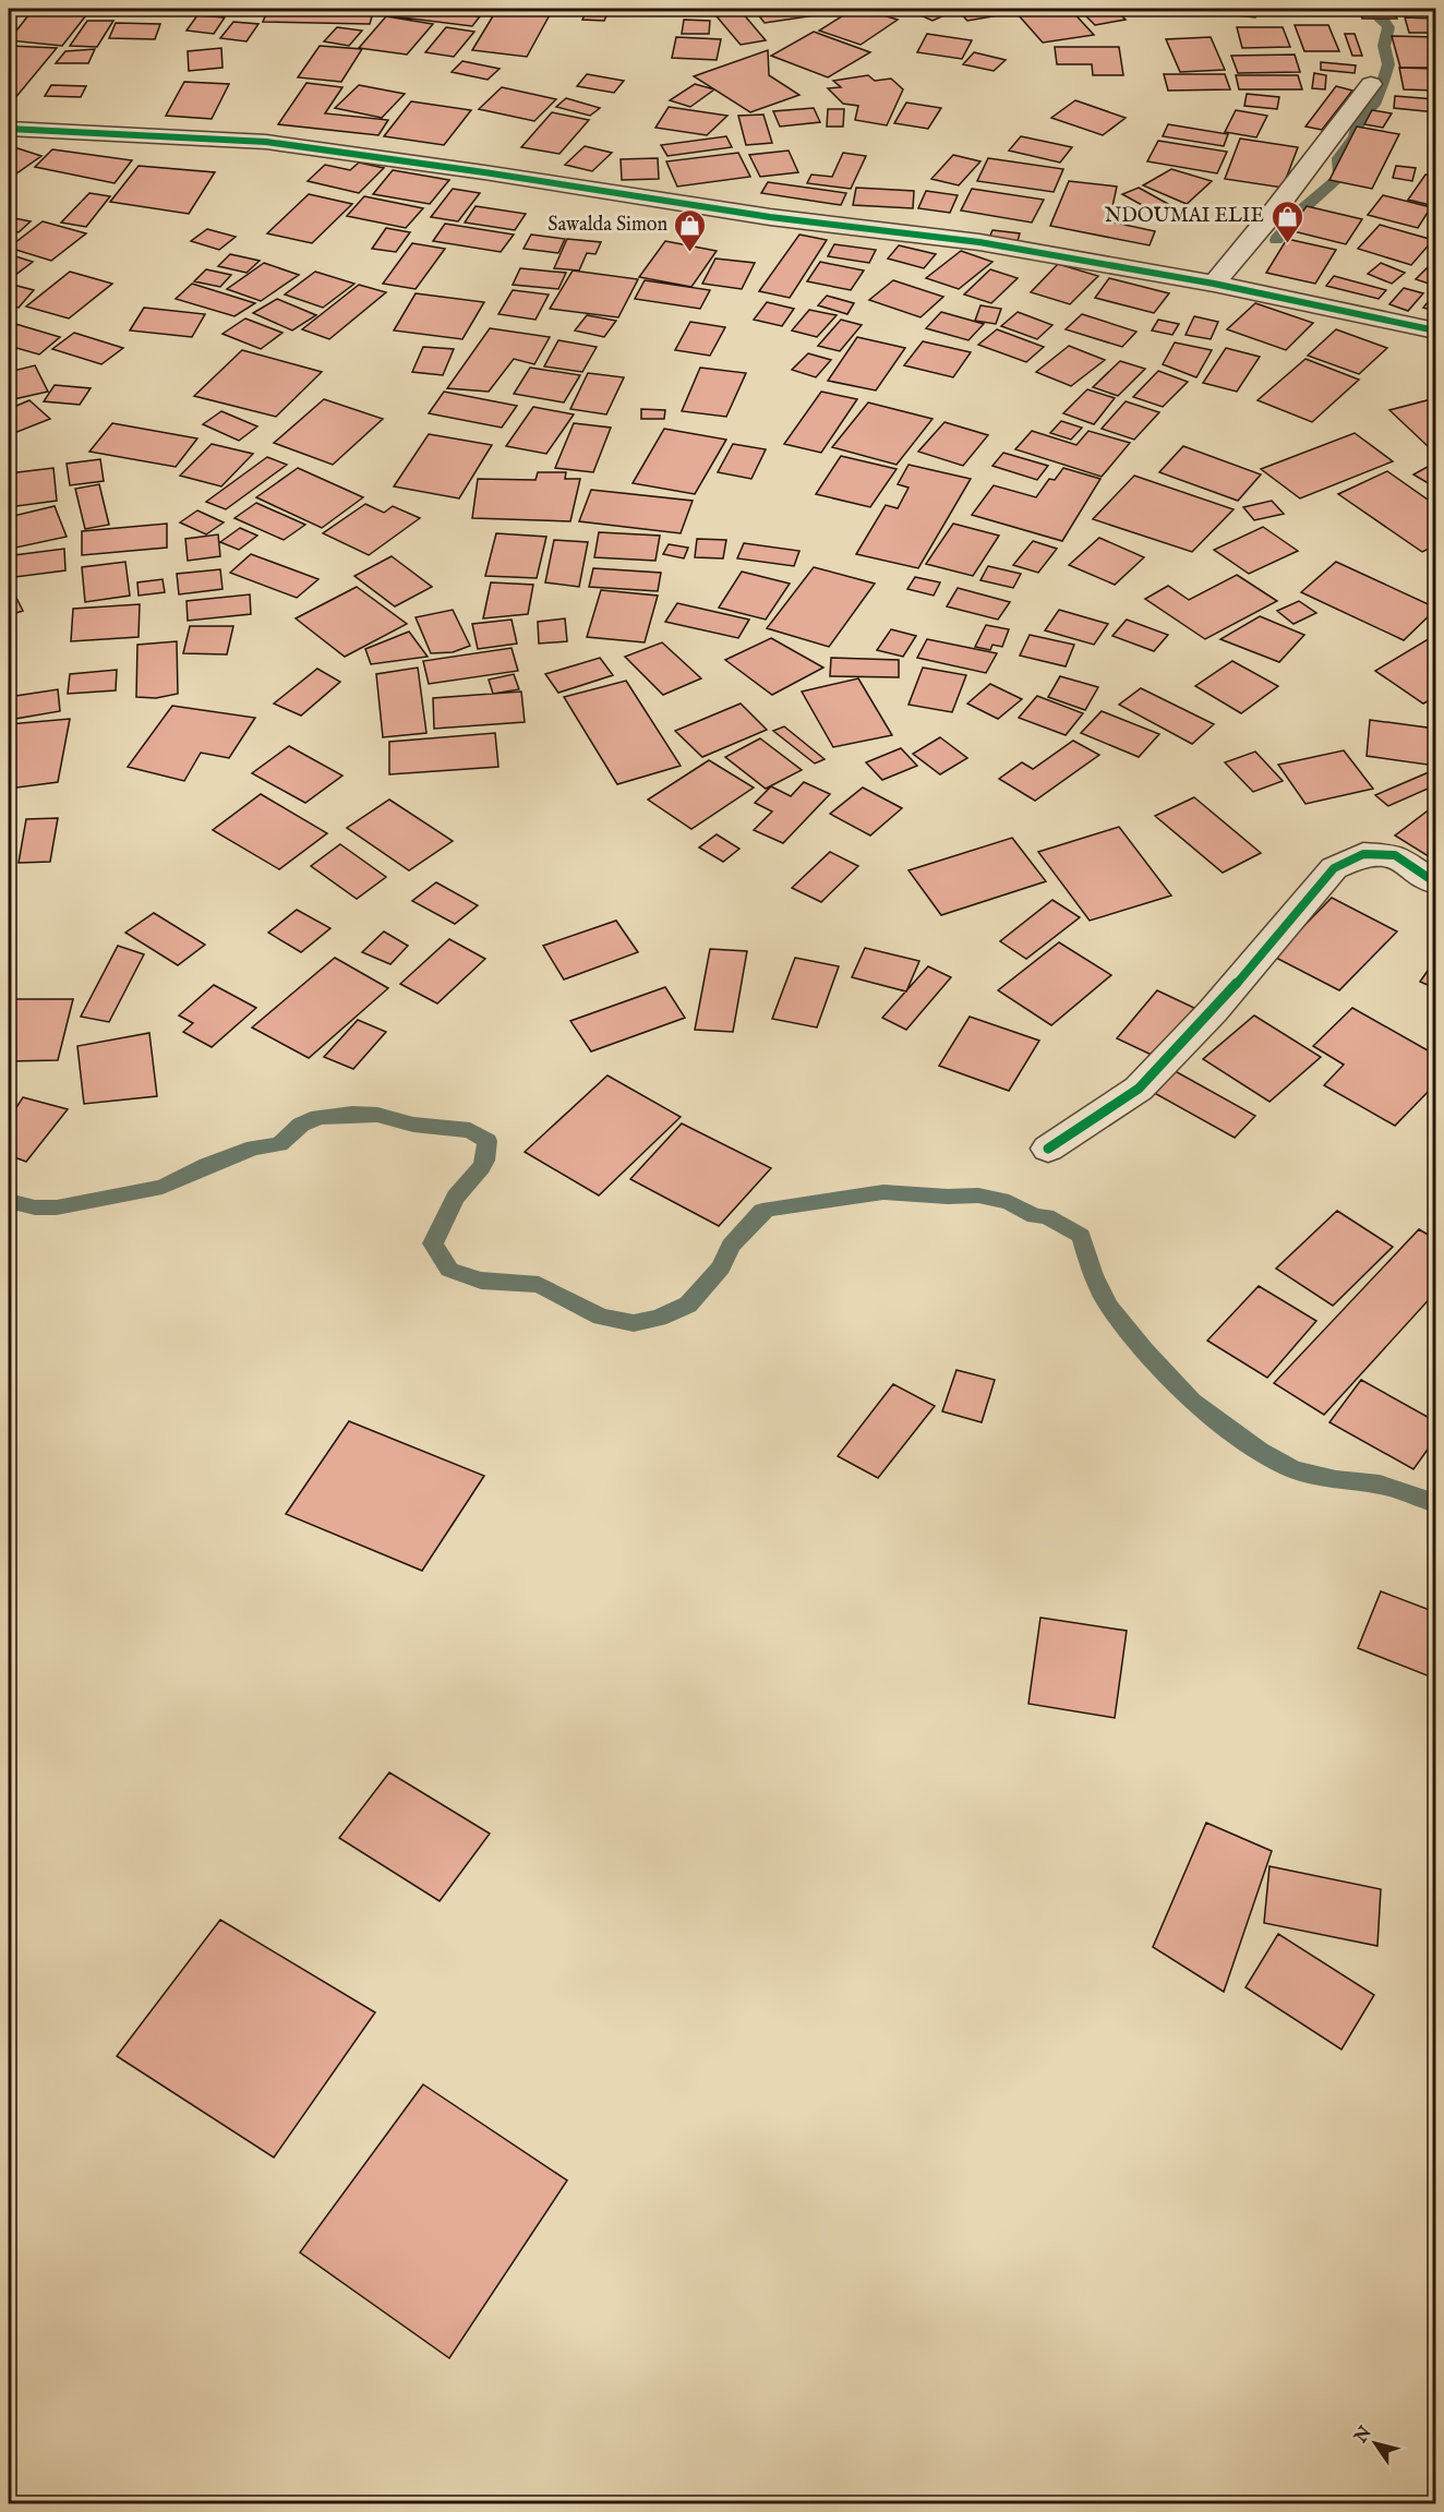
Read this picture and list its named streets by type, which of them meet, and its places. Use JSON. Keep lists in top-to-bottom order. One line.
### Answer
{"places":{"shop":["NDOUMAI ELIE","Sawalda Simon"]},"north":"top left"}
